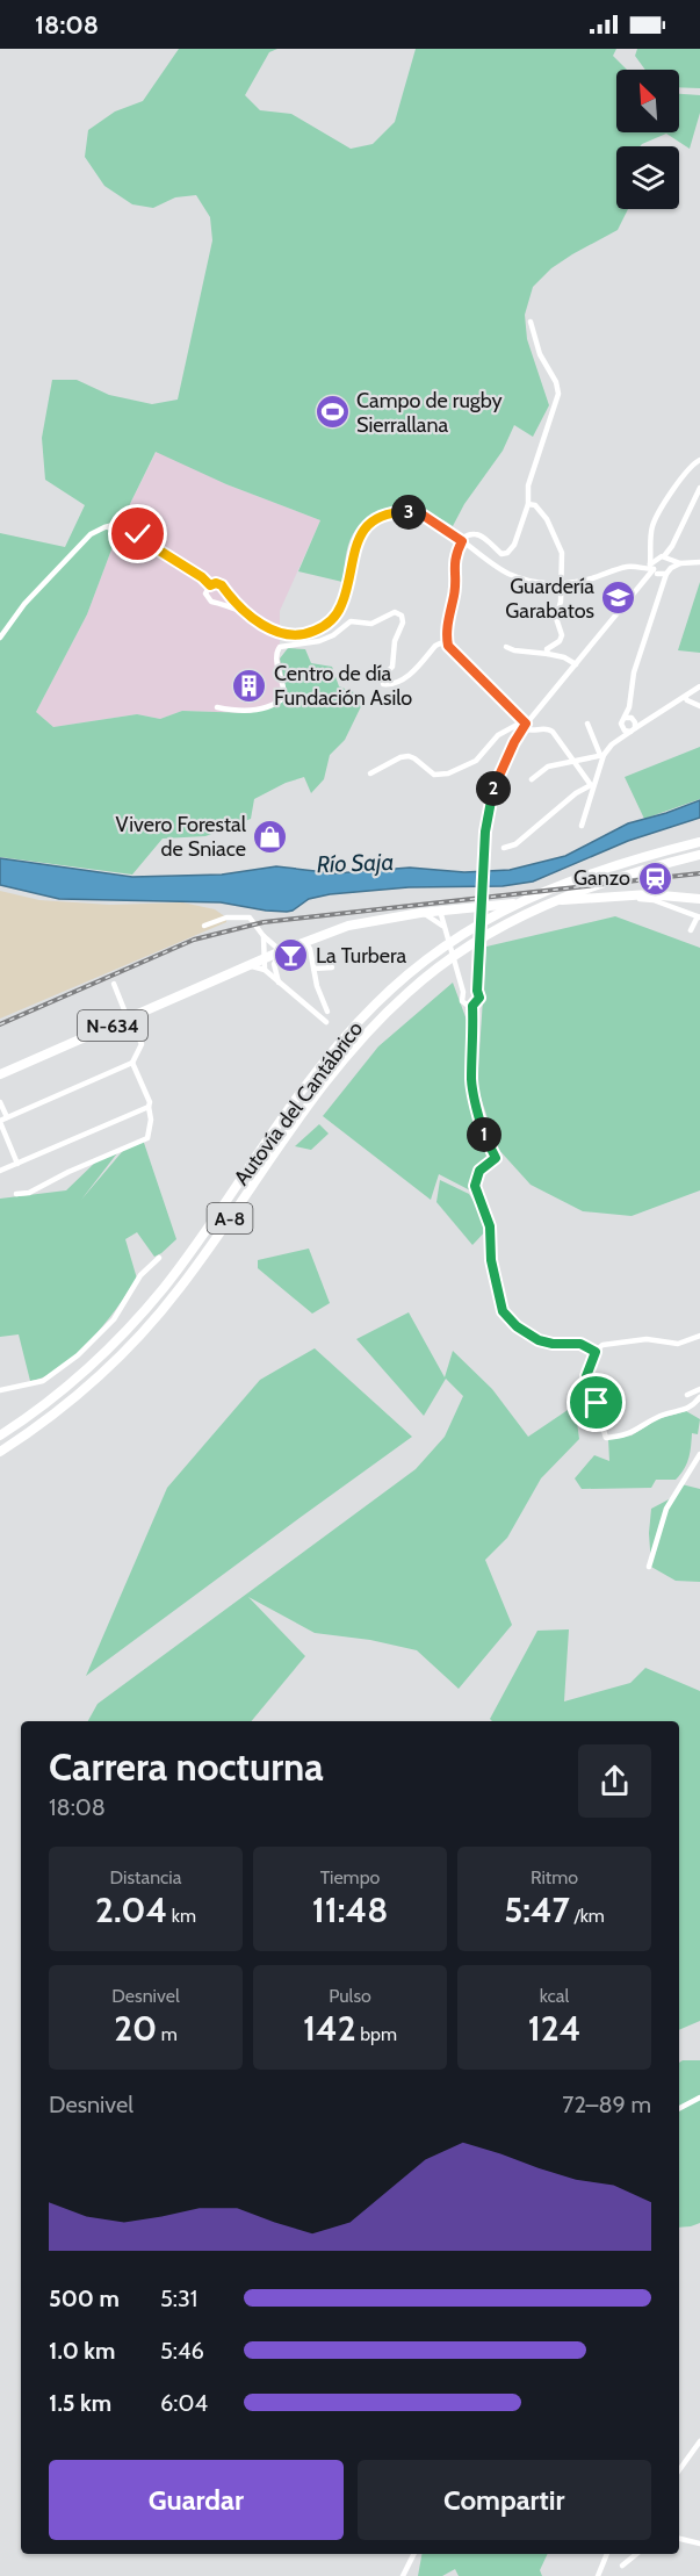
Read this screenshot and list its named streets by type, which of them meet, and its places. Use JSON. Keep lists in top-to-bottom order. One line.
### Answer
{"streets":{"highway":["N-634","Autovía del Cantábrico","A-8"]},"water":["Río Saja"],"places":{"sports":["Campo de rugby Sierrallana"],"school or university":["Guardería Garabatos"],"building":["Centro de día Fundación Asilo"],"shop":["Vivero Forestal de Sniace"],"station":["Ganzo"],"bar":["La Turbera"]},"north":"top left","page":{"status":"18:08","pins":["3","2","1"],"heading":["Carrera nocturna","18:08"],"stats":[["Distancia","2.04 km"],["Tiempo","11:48"],["Ritmo","5:47 /km"],["Desnivel","20 m"],["Pulso","142 bpm"],["kcal","124"]],"chart":["Desnivel","72–89 m"],"list":[{"name":"500 m","note":"5:31"},{"name":"1.0 km","note":"5:46"},{"name":"1.5 km","note":"6:04"}],"buttons":["Guardar","Compartir"]}}
